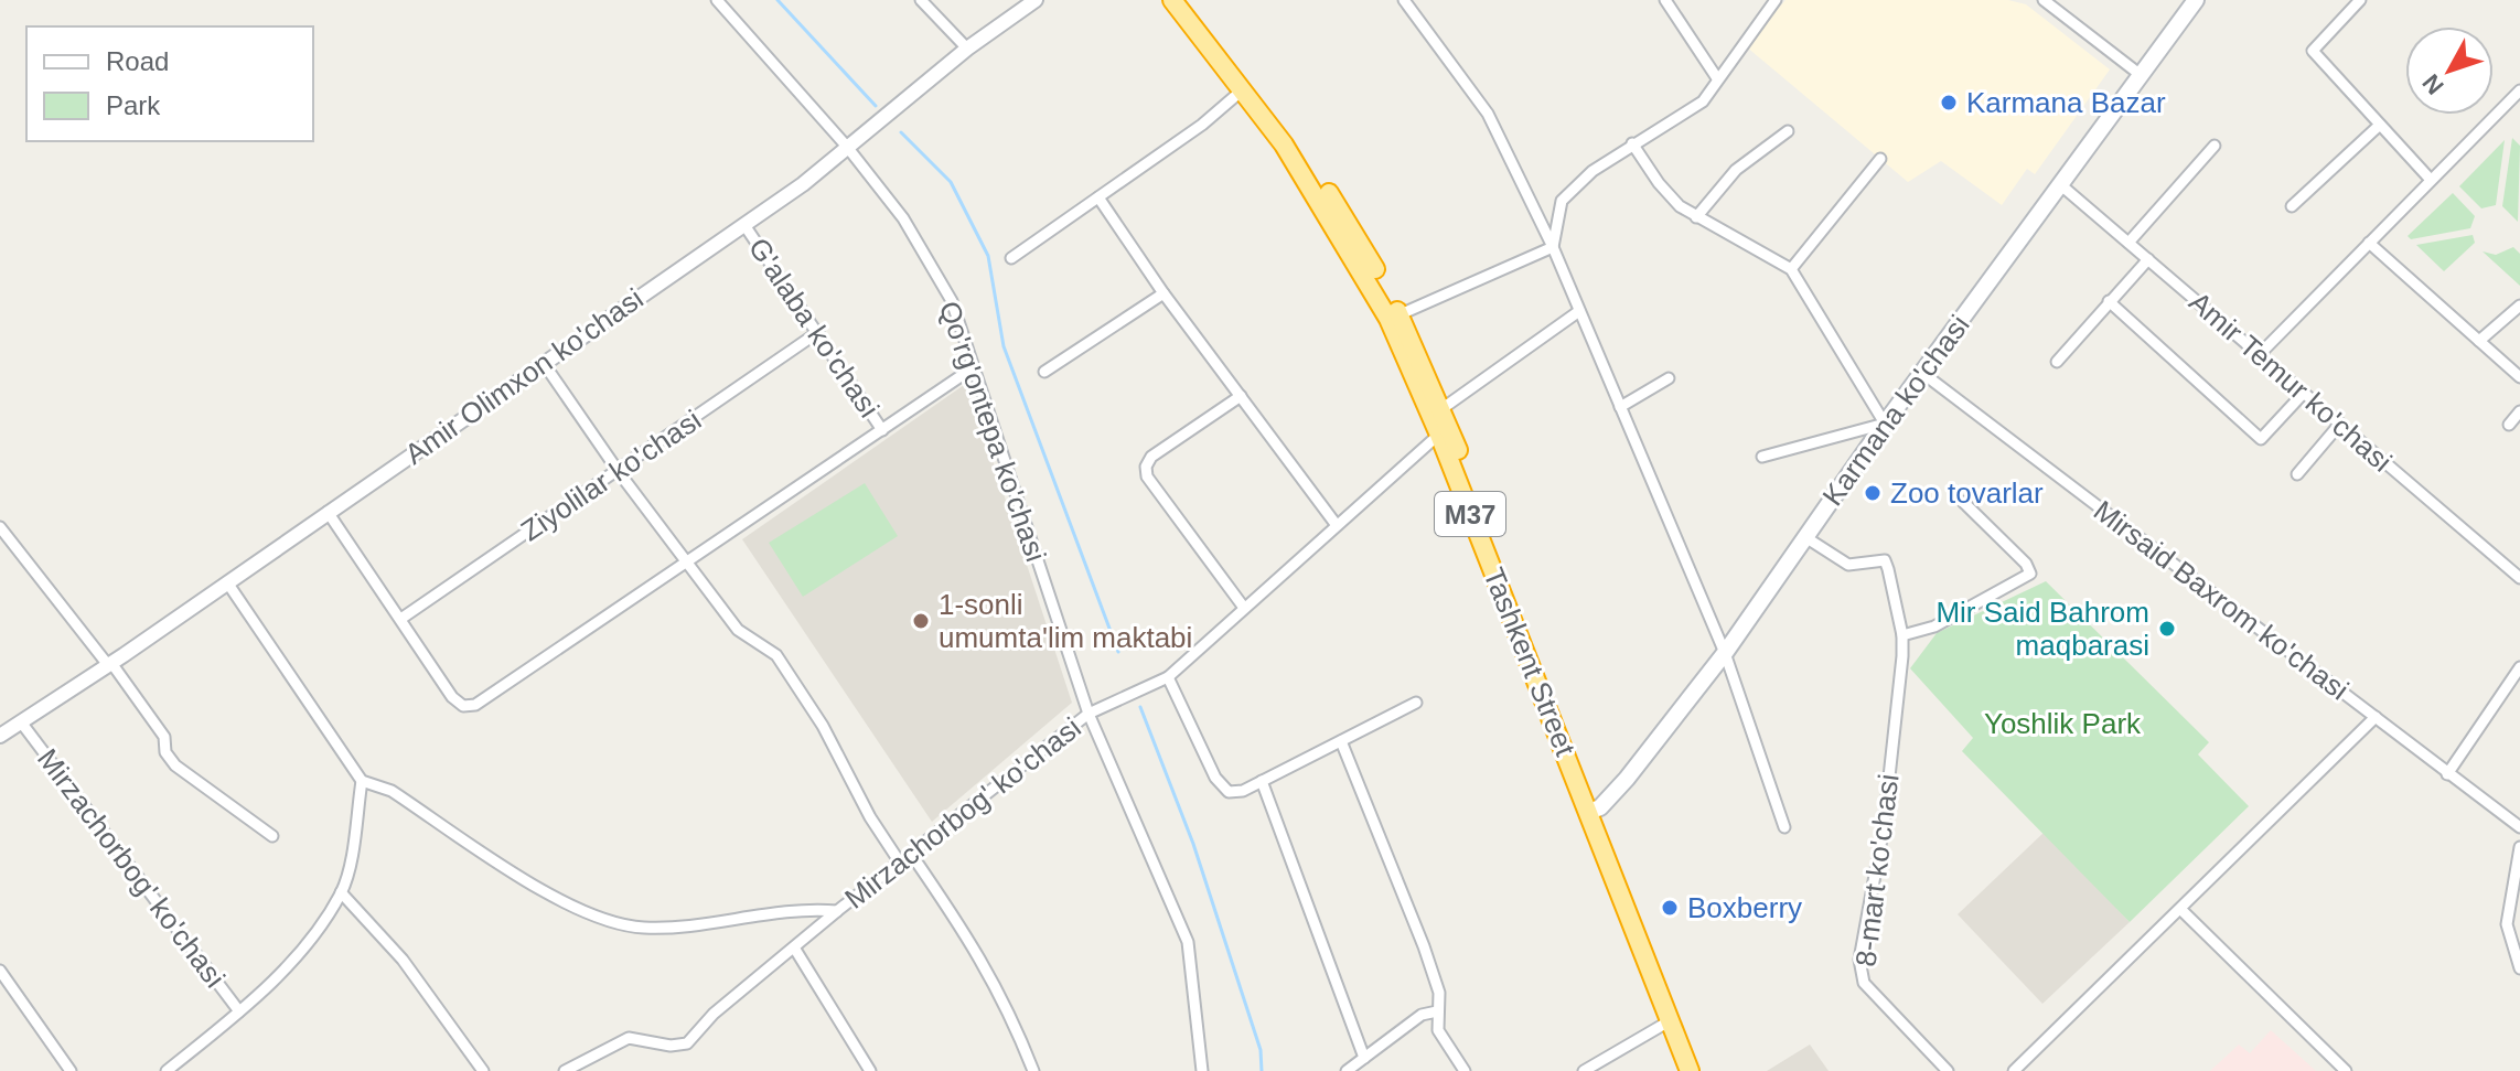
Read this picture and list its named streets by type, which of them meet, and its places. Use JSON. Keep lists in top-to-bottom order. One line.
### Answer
{"streets":{"highway":["M37","Tashkent Street"],"main road":["Karmana ko'chasi"],"street":["G'alaba ko'chasi","Amir Olimxon ko'chasi","Amir Temur ko'chasi","Qo'rg'ontepa ko'chasi","Ziyolilar ko'chasi","Mirsaid Baxrom ko'chasi","Mirzachorbog' ko'chasi","8-mart ko'chasi"]},"crossings":[["G'alaba ko'chasi","Amir Olimxon ko'chasi"],["G'alaba ko'chasi","Ziyolilar ko'chasi"],["Amir Olimxon ko'chasi","Qo'rg'ontepa ko'chasi"],["Amir Olimxon ko'chasi","Mirzachorbog' ko'chasi"],["Amir Temur ko'chasi","Karmana ko'chasi"],["Karmana ko'chasi","Mirsaid Baxrom ko'chasi"],["Karmana ko'chasi","Tashkent Street"],["Karmana ko'chasi","8-mart ko'chasi"],["Qo'rg'ontepa ko'chasi","Mirzachorbog' ko'chasi"],["Tashkent Street","Mirzachorbog' ko'chasi"]],"parks":["Yoshlik Park"],"places":["Karmana Bazar","Zoo tovarlar","1-sonli umumta'lim maktabi","Mir Said Bahrom maqbarasi","Boxberry"],"legend":["Road","Park"],"north":"bottom left"}
